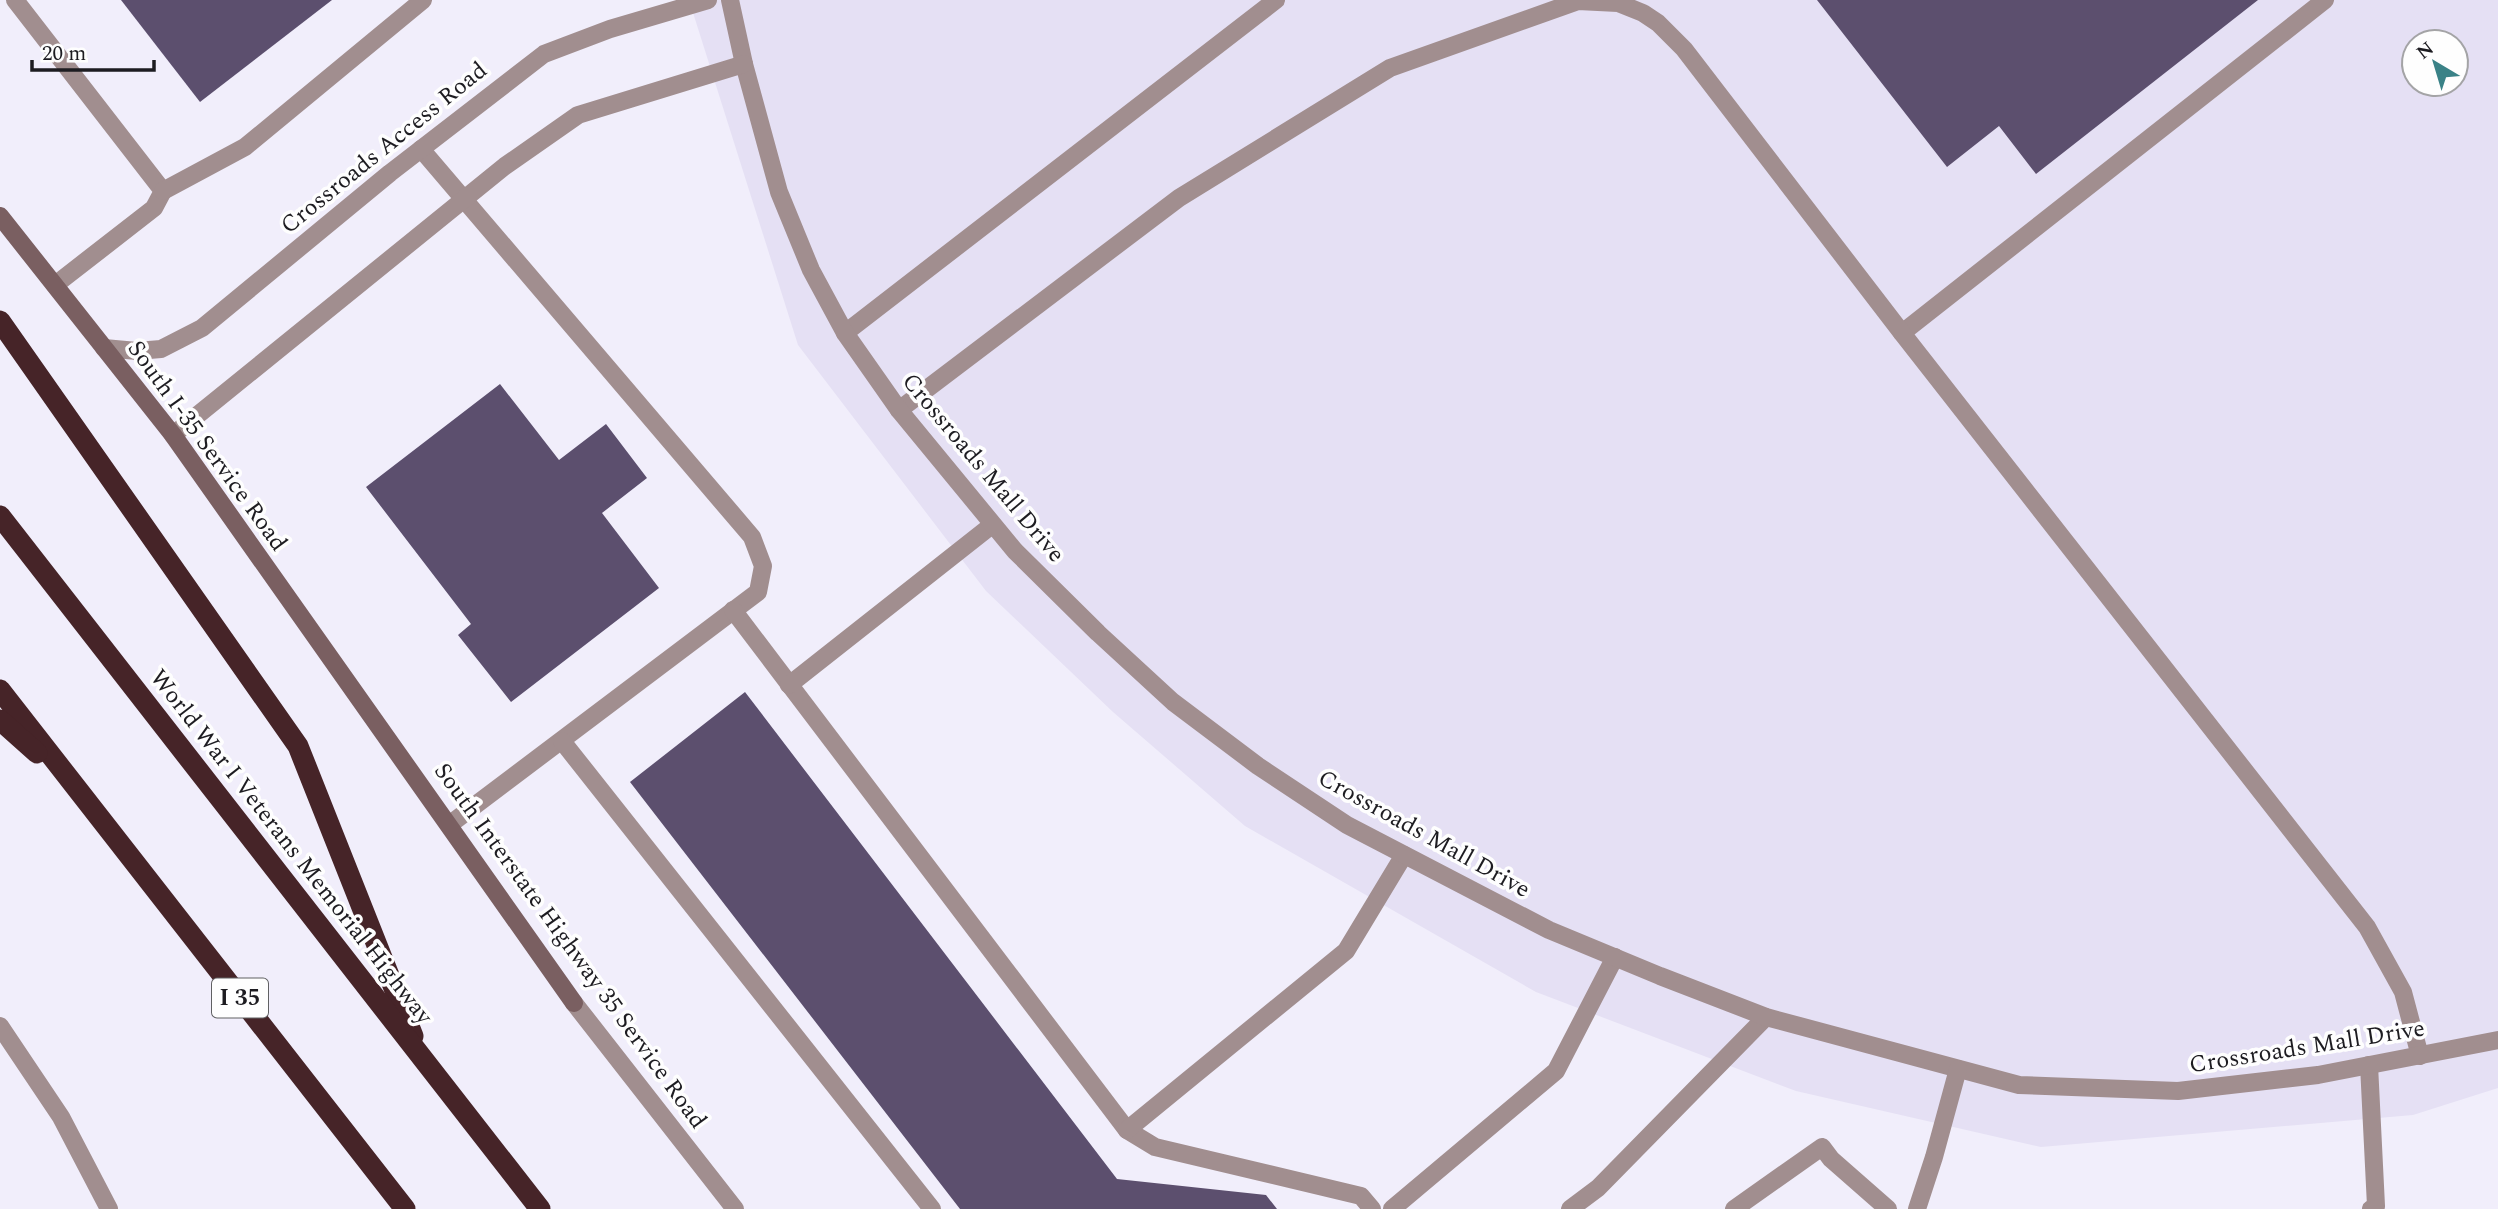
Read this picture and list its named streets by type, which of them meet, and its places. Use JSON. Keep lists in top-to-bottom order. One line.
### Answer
{"streets":{"highway":["World War I Veterans Memorial Highway","I 35"],"main road":["South I-35 Service Road","South Interstate Highway 35 Service Road"],"street":["Crossroads Access Road","Crossroads Mall Drive"]},"crossings":[["Crossroads Access Road","South I-35 Service Road"],["South I-35 Service Road","South Interstate Highway 35 Service Road"]],"scale_bar":"20 m","north":"top left"}
